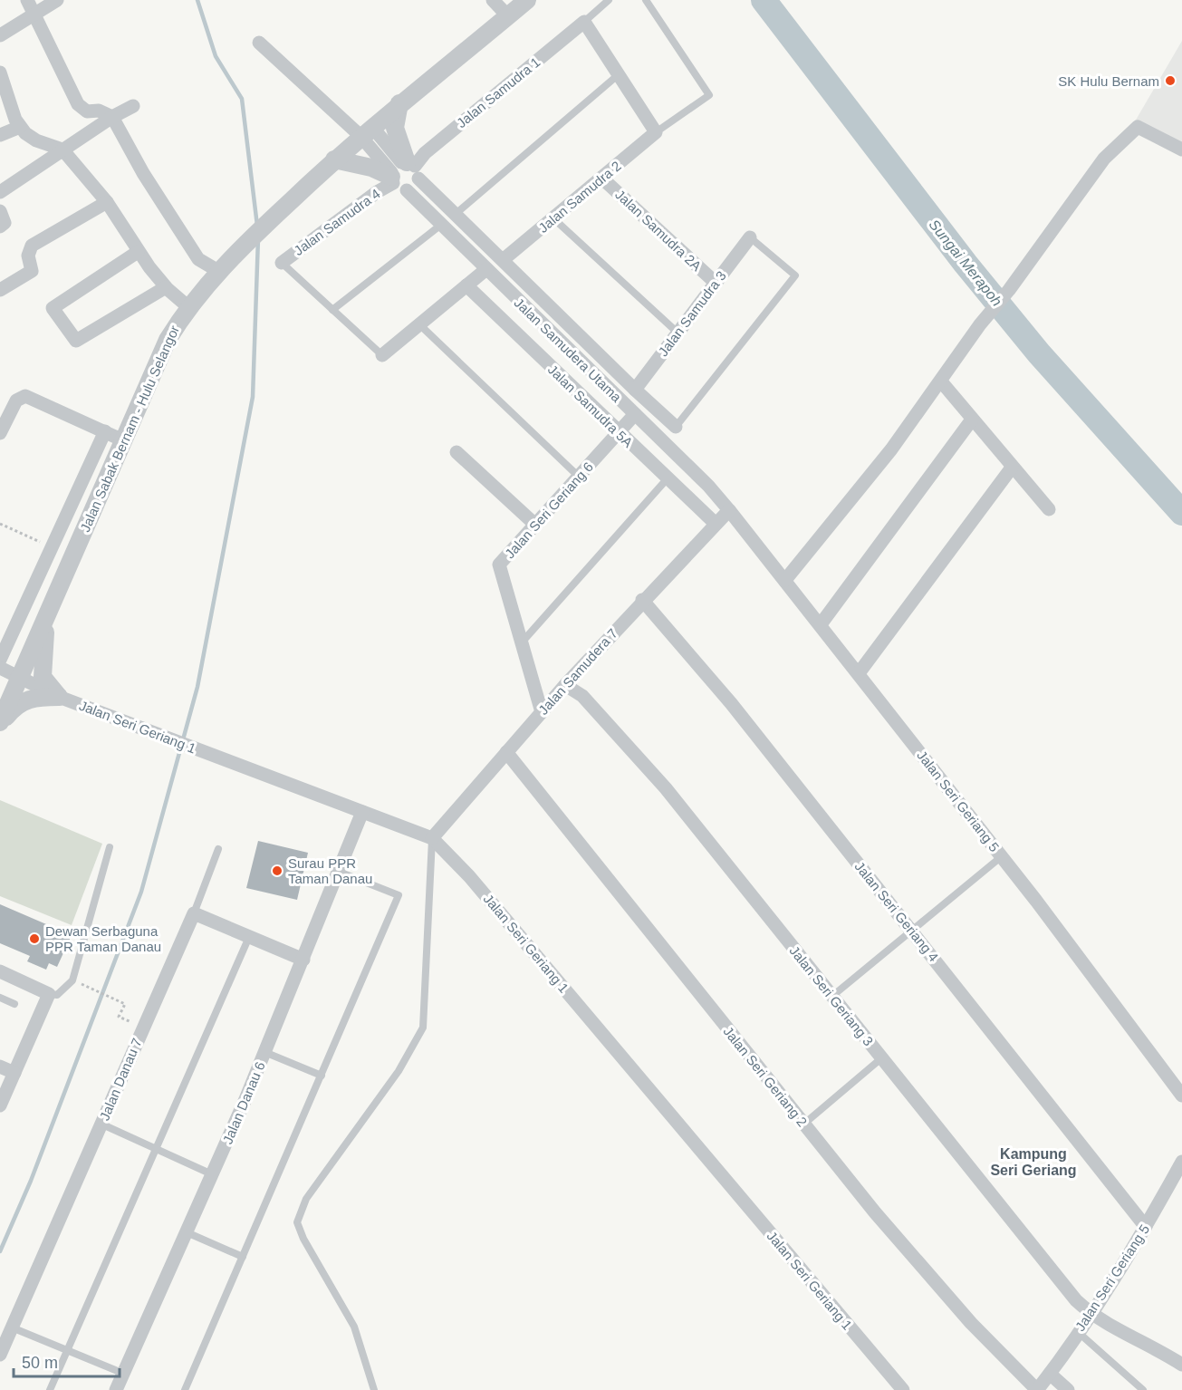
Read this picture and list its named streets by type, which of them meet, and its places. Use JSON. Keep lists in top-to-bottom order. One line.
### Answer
{"streets":{"street":["Jalan Samudra 1","Jalan Samudra 2","Jalan Samudra 4","Jalan Samudra 2A","Jalan Samudra 3","Jalan Samudera Utama","Jalan Samudra 5A","Jalan Sabak Bernam - Hulu Selangor","Jalan Seri Geriang 6","Jalan Samudera 7","Jalan Seri Geriang 1","Jalan Seri Geriang 5","Jalan Seri Geriang 4","Jalan Seri Geriang 3","Jalan Seri Geriang 2","Jalan Danau 7","Jalan Danau 6"]},"crossings":[["Jalan Samudra 1","Jalan Samudra 4"],["Jalan Samudra 1","Jalan Samudera Utama"],["Jalan Samudra 2","Jalan Samudra 2A"],["Jalan Samudra 2","Jalan Samudera Utama"],["Jalan Samudra 4","Jalan Samudera Utama"],["Jalan Samudra 2A","Jalan Samudra 3"],["Jalan Samudra 3","Jalan Samudera Utama"],["Jalan Samudera Utama","Jalan Seri Geriang 6"],["Jalan Samudera Utama","Jalan Samudera 7"],["Jalan Samudera Utama","Jalan Seri Geriang 5"],["Jalan Samudra 5A","Jalan Seri Geriang 6"],["Jalan Samudra 5A","Jalan Samudera 7"],["Jalan Sabak Bernam - Hulu Selangor","Jalan Seri Geriang 1"],["Jalan Seri Geriang 6","Jalan Samudera 7"],["Jalan Samudera 7","Jalan Seri Geriang 1"],["Jalan Samudera 7","Jalan Seri Geriang 5"],["Jalan Samudera 7","Jalan Seri Geriang 4"],["Jalan Samudera 7","Jalan Seri Geriang 3"],["Jalan Samudera 7","Jalan Seri Geriang 2"],["Jalan Seri Geriang 1","Jalan Danau 6"],["Jalan Seri Geriang 5","Jalan Seri Geriang 4"],["Jalan Seri Geriang 5","Jalan Seri Geriang 3"],["Jalan Seri Geriang 5","Jalan Seri Geriang 2"]],"districts":["Kampung Seri Geriang"],"water":["Sungai Merapoh"],"places":["SK Hulu Bernam","Surau PPR Taman Danau","Dewan Serbaguna PPR Taman Danau"],"scale_bar":"50 m"}
